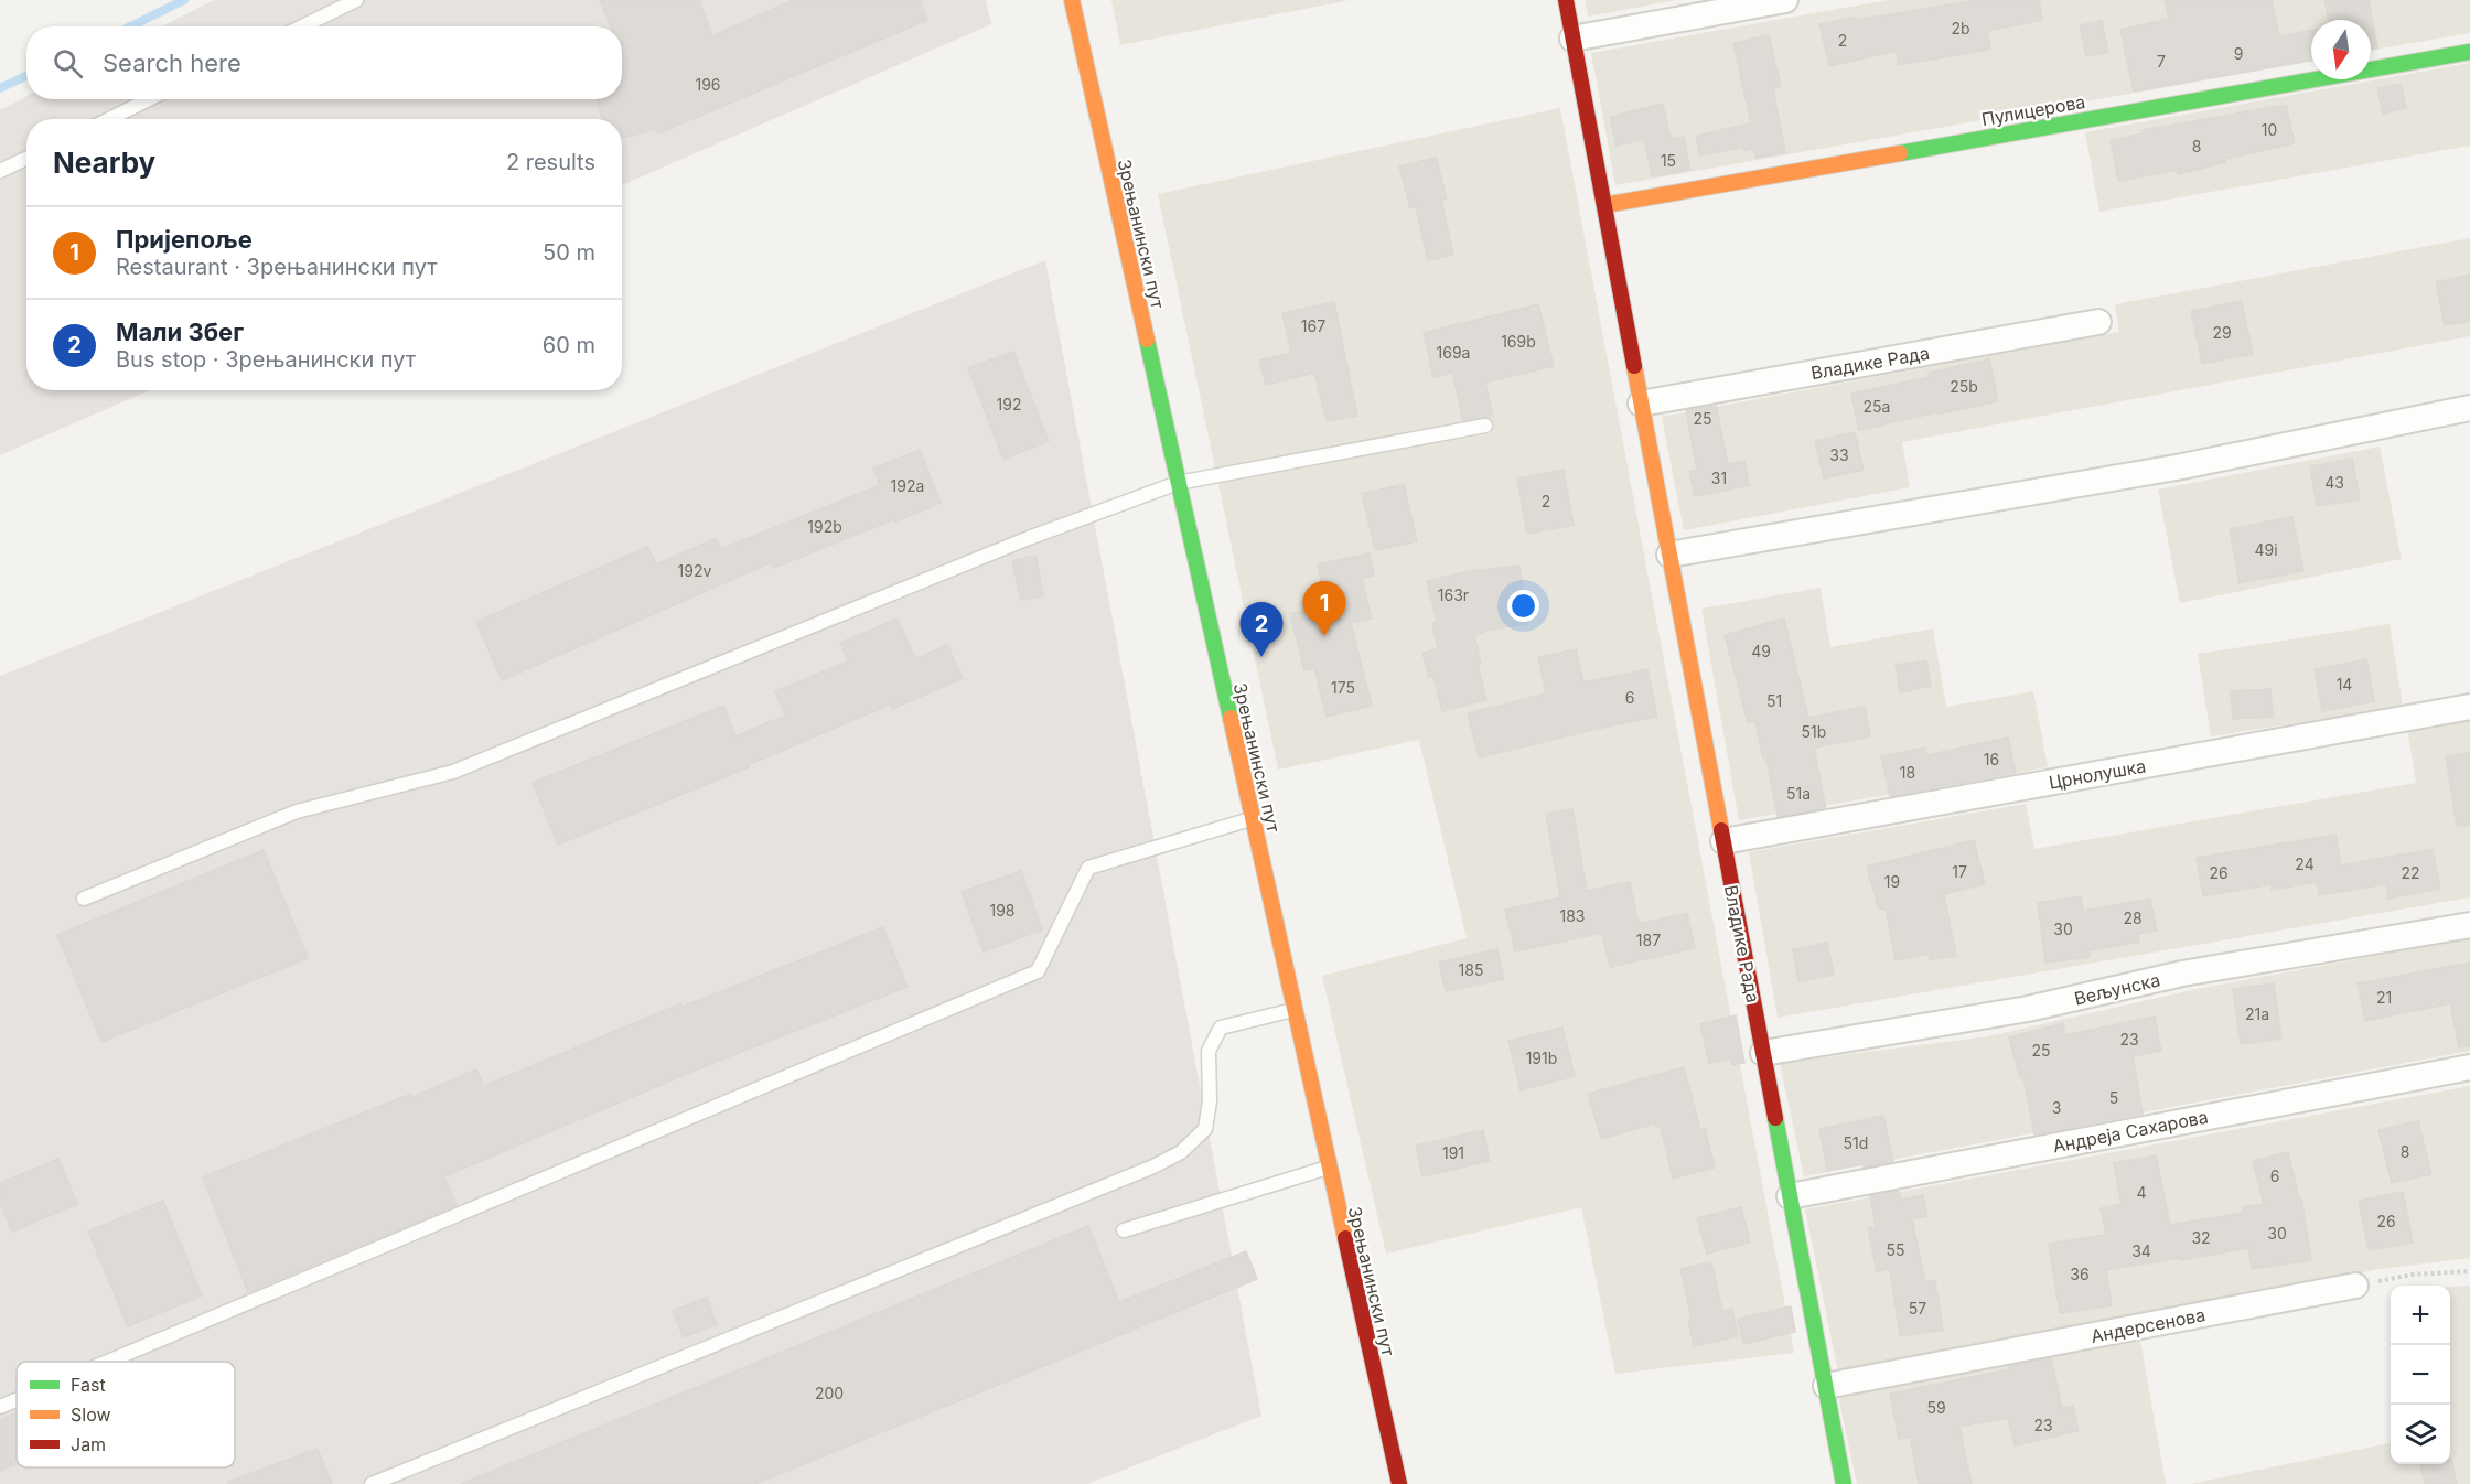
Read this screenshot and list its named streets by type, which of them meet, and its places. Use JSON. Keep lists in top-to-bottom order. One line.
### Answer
{"streets":{"street":["Пулицерова","Зрењанински пут","Владике Рада","Црнолушка","Вељунска","Андреја Сахарова","Андерсенова"]},"crossings":[["Пулицерова","Владике Рада"],["Владике Рада","Црнолушка"],["Владике Рада","Вељунска"],["Владике Рада","Андреја Сахарова"],["Владике Рада","Андерсенова"]],"house_numbers":["2b","2","9","7","196","10","8","15","167","29","169b","169a","25b","192","25a","25","33","31","43","192a","2","192b","49i","192v","163r","49","14","175","6","51","51b","16","18","51a","24","17","26","22","19","198","183","28","30","187","185","21","21a","23","25","191b","5","3","51d","8","191","6","4","26","30","32","55","34","36","57","200","59","23"],"legend":["Fast","Slow","Jam"],"north":"bottom","page":{"search":"Search here","heading":["Nearby","2 results"],"list":[{"mark":"1","name":"Пријепоље","note":"Restaurant · Зрењанински пут","value":"50 m"},{"mark":"2","name":"Мали Збег","note":"Bus stop · Зрењанински пут","value":"60 m"}],"pins":["1","2"],"map_buttons":["+","−"]}}
